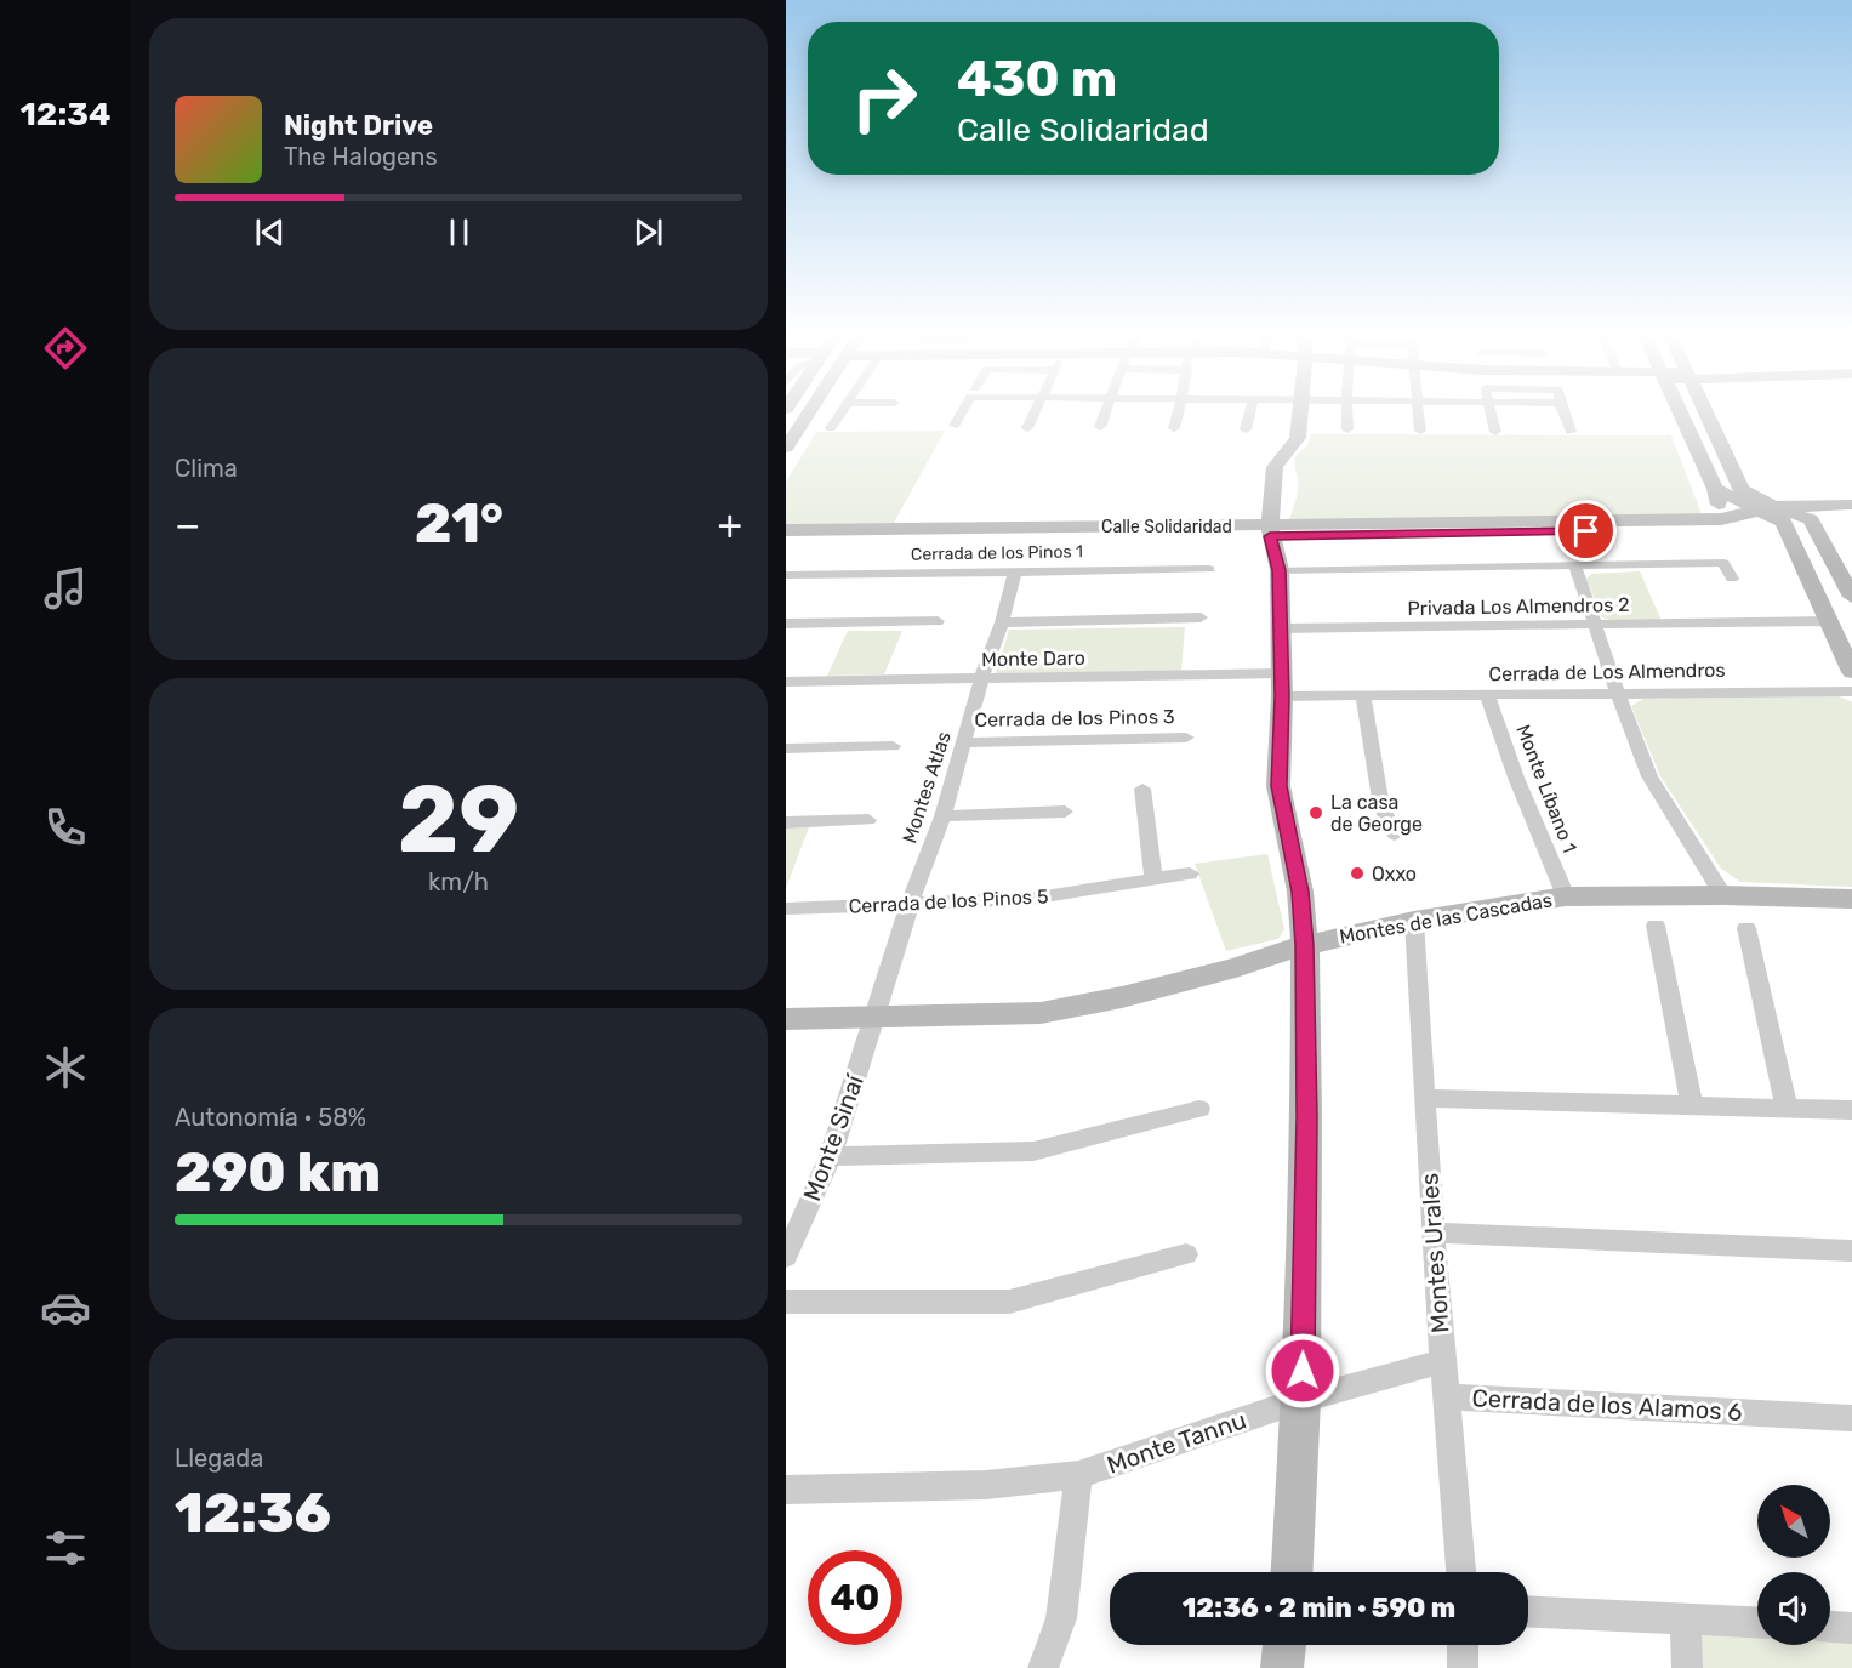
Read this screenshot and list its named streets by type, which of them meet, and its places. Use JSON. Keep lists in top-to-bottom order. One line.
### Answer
{"streets":{"main road":["Calle Solidaridad","Montes de las Cascadas"],"street":["Cerrada de los Pinos 1","Privada Los Almendros 2","Monte Daro","Cerrada de Los Almendros","Cerrada de los Pinos 3","Montes Atlas","Monte Líbano 1","Cerrada de los Pinos 5","Monte Sinaí","Montes Urales","Cerrada de los Alamos 6","Monte Tannu"]},"crossings":[["Cerrada de los Pinos 1","Montes Atlas"],["Monte Daro","Cerrada de Los Almendros"],["Monte Daro","Montes Atlas"],["Cerrada de Los Almendros","Monte Líbano 1"],["Cerrada de los Pinos 3","Montes Atlas"],["Montes Atlas","Cerrada de los Pinos 5"],["Montes Atlas","Montes de las Cascadas"],["Montes Atlas","Monte Sinaí"],["Monte Líbano 1","Montes de las Cascadas"],["Montes de las Cascadas","Monte Sinaí"],["Montes de las Cascadas","Montes Urales"],["Montes Urales","Cerrada de los Alamos 6"],["Montes Urales","Monte Tannu"]],"places":["La casa de George","Oxxo"],"north":"top left","page":{"tabs":"12:34","turn":["430 m","Calle Solidaridad"],"song":["Night Drive","The Halogens"],"tile":["Clima",["29","km/h"],["Autonomía · 58%","290 km"],["Llegada","12:36"]],"heat":["−","21°","+"],"limit":"40","trip":"12:36 · 2 min · 590 m"}}
